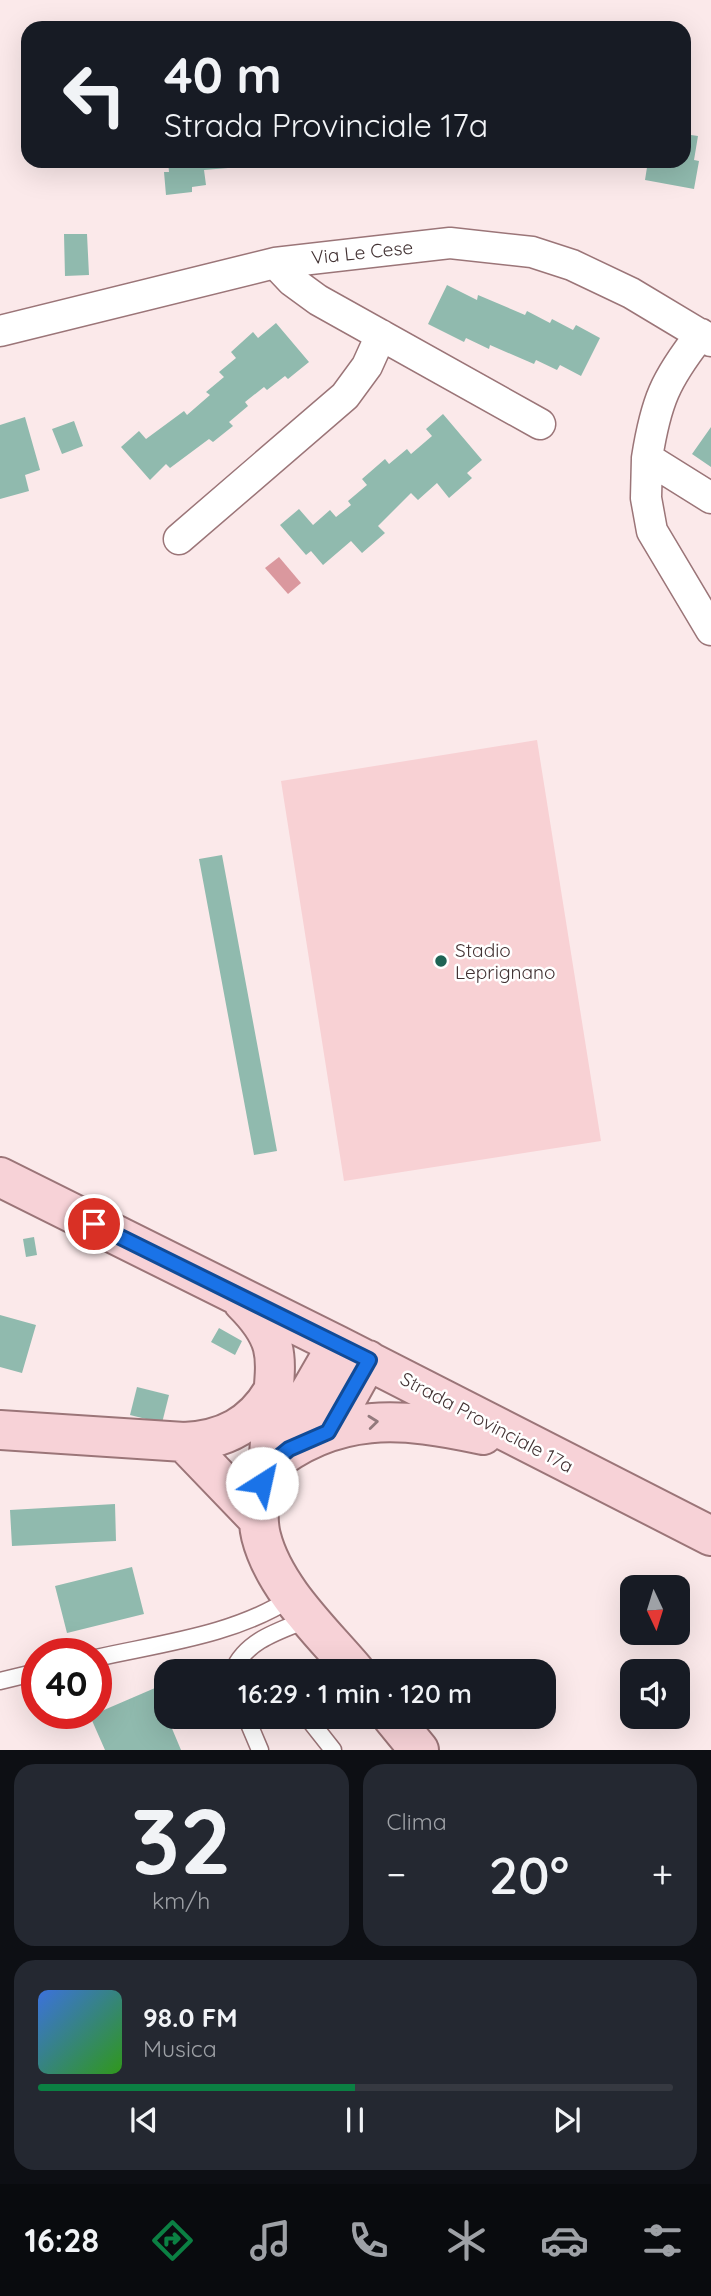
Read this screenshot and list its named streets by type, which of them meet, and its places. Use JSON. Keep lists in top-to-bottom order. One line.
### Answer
{"streets":{"street":["Via Le Cese","Strada Provinciale 17a"]},"places":["Stadio Leprignano"],"north":"bottom","page":{"turn":["40 m","Strada Provinciale 17a"],"limit":"40","trip":"16:29 · 1 min · 120 m","tile":[["32","km/h"],"Clima"],"heat":["−","20°","+"],"song":["98.0 FM","Musica"],"tabs":"16:28"}}
